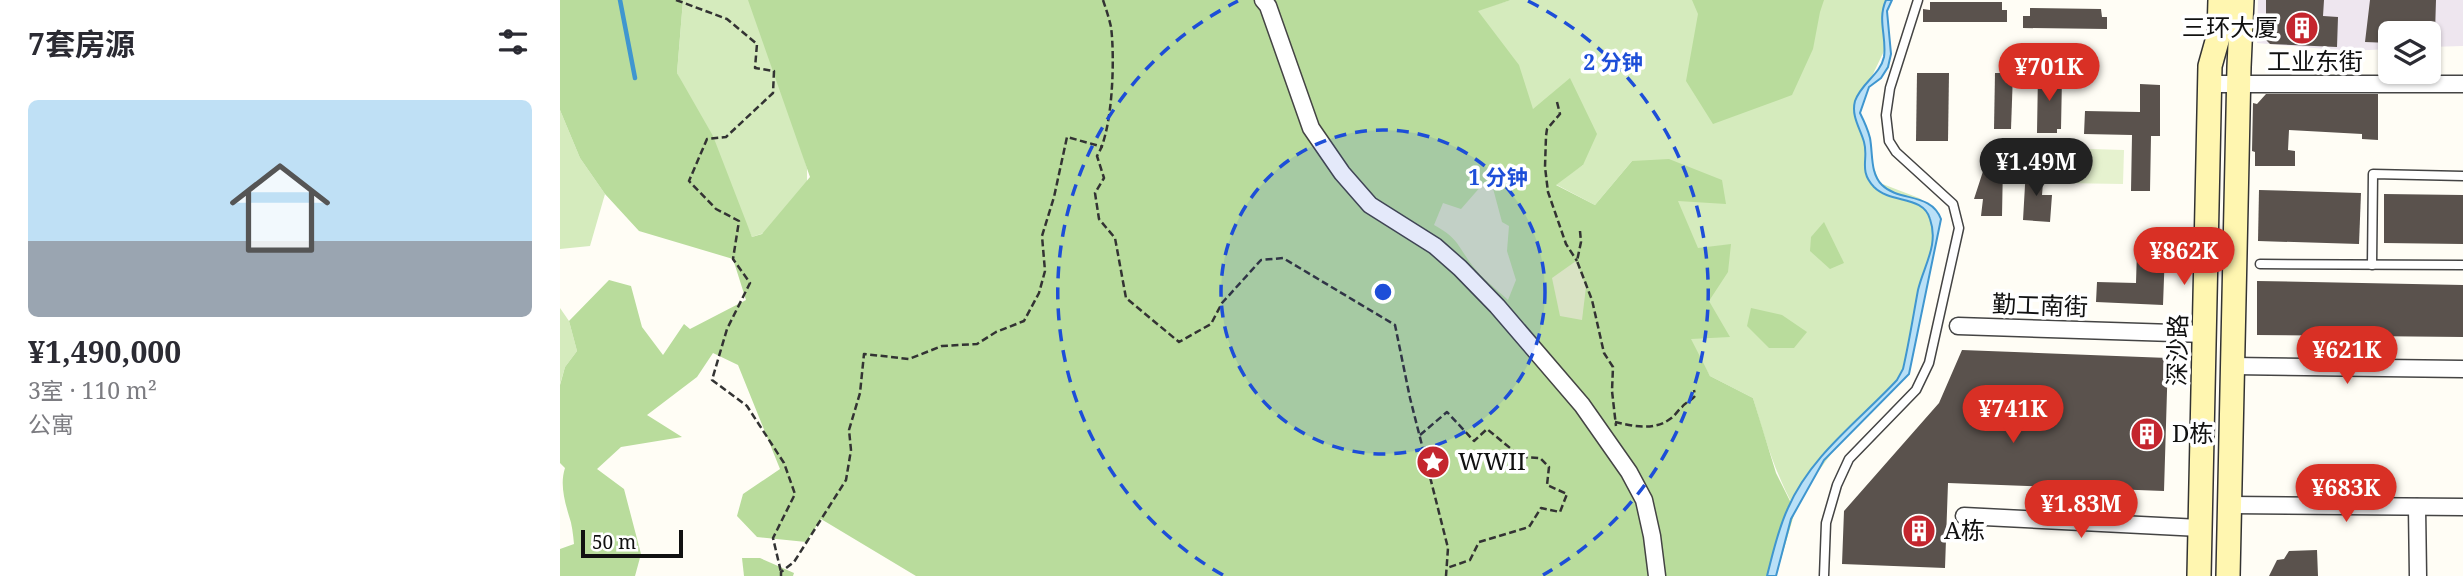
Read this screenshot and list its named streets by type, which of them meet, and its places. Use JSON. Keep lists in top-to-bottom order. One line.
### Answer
{"streets":{"main road":["深沙路"],"street":["工业东街","勤工南街"]},"crossings":[["工业东街","深沙路"],["勤工南街","深沙路"]],"places":{"building":["三环大厦","D栋","A栋"],"place":["WWII"]},"scale_bar":"50 m","page":{"heading":"7套房源","price":["¥701K","¥1.49M","¥862K","¥621K","¥741K","¥683K","¥1.83M"],"list":[{"name":"¥1,490,000","note":"3室 · 110 m² · 公寓"}],"scale":"50 m"},"rings":["2 分钟","1 分钟"]}
